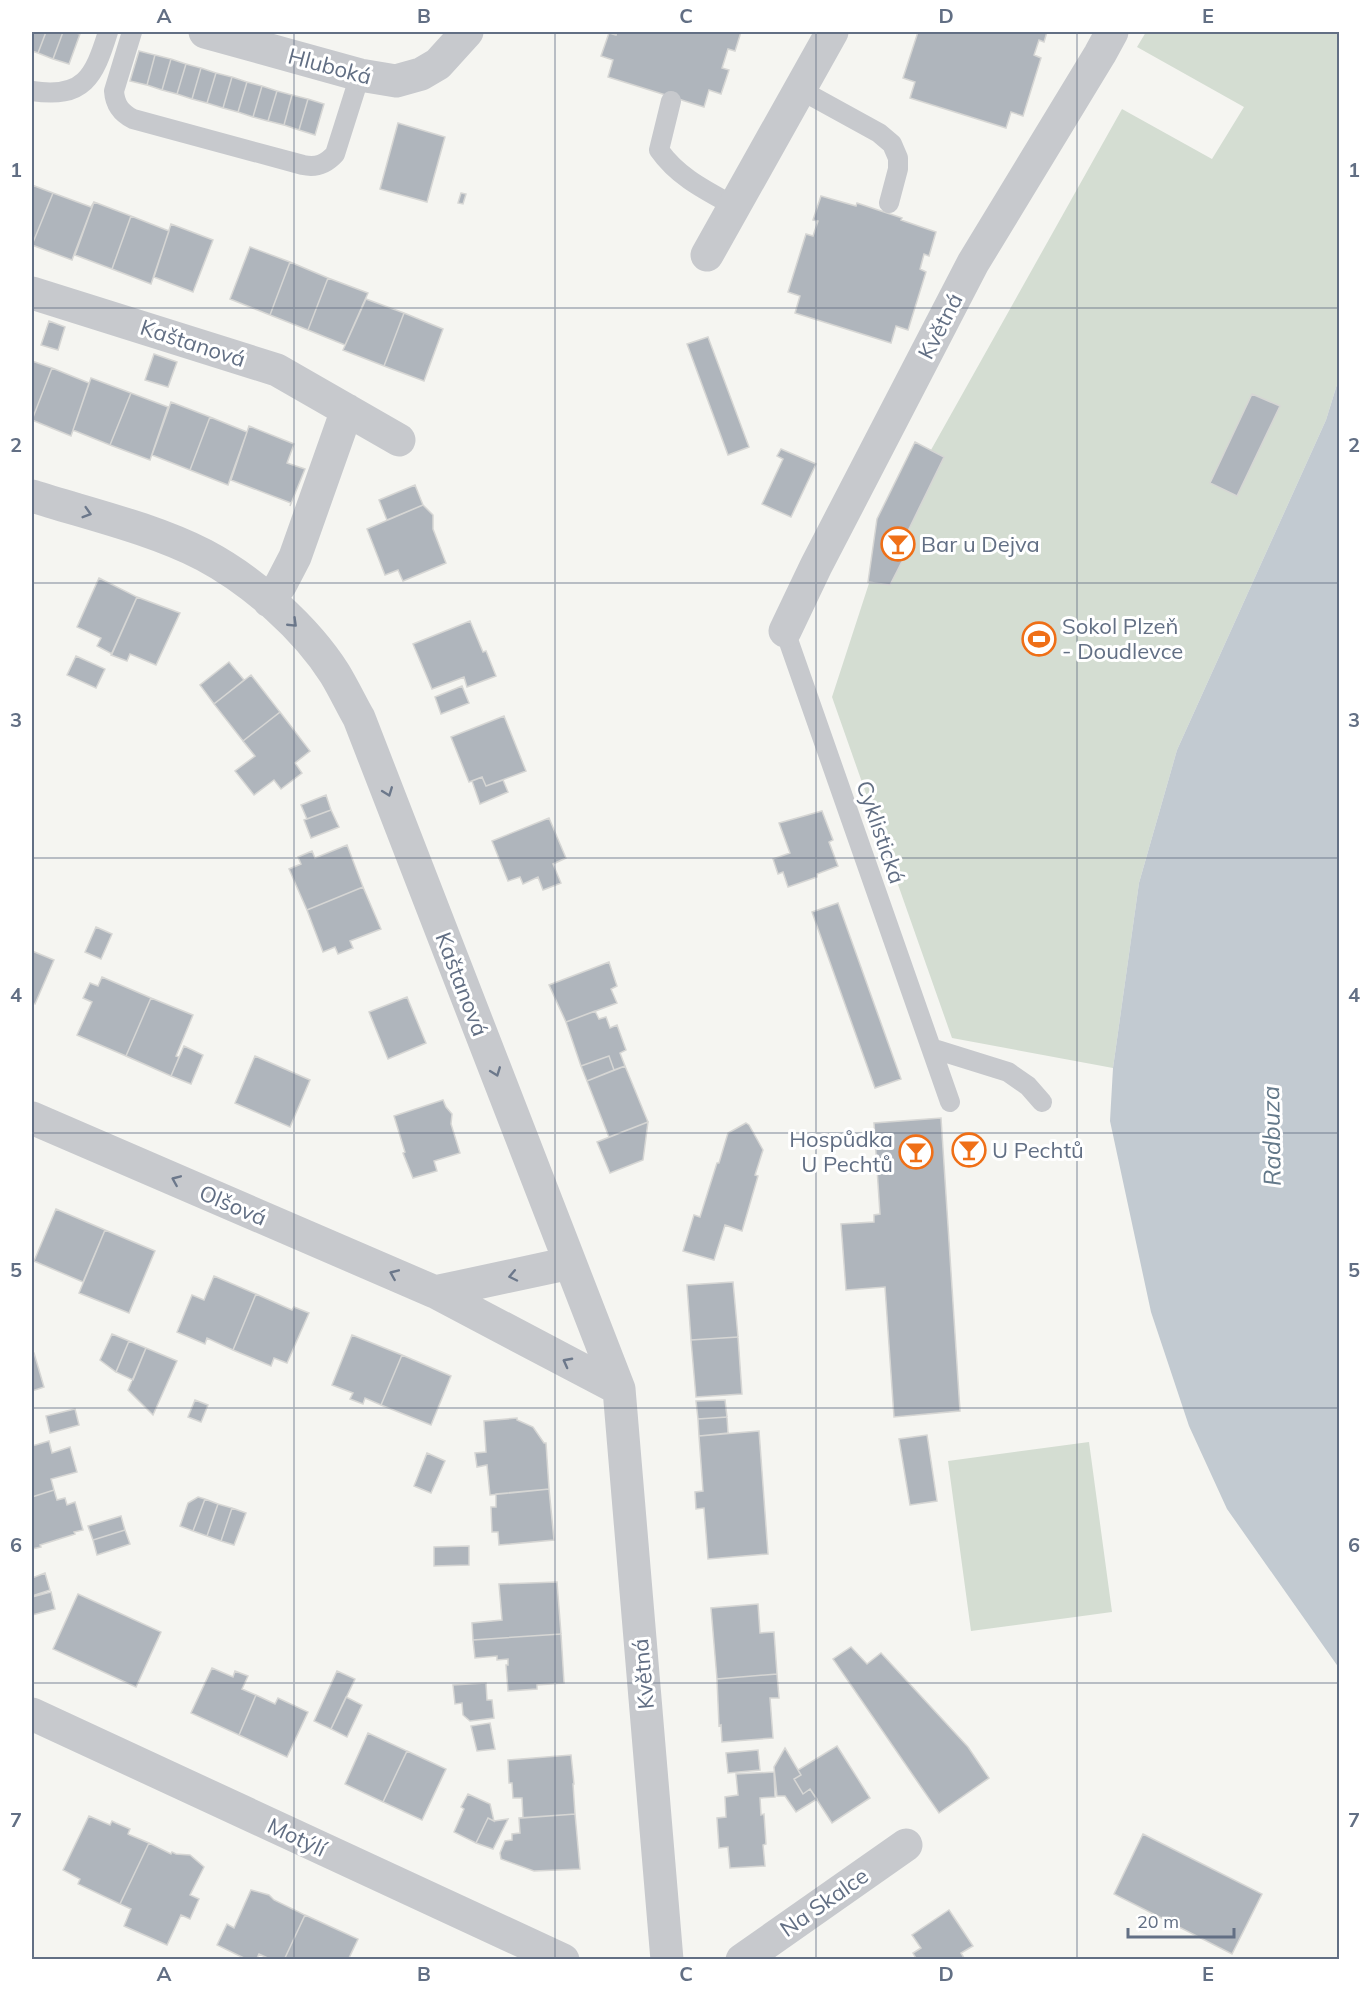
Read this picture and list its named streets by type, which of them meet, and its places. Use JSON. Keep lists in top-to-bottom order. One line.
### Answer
{"streets":{"street":["Hluboká","Květná","Kaštanová","Olšová","Motýlí","Na Skalce"],"lane":["Cyklistická"]},"crossings":[["Květná","Kaštanová"],["Květná","Cyklistická"],["Květná","Olšová"],["Kaštanová","Olšová"]],"one_way":["Kaštanová","Olšová"],"water":["Radbuza"],"places":{"bar":["Bar u Dejva","U Pechtů","Hospůdka U Pechtů"],"sports":["Sokol Plzeň - Doudlevce"]},"scale_bar":"20 m","grid":{"columns":["A","B","C","D","E"],"rows":["1","2","3","4","5","6","7"]}}
